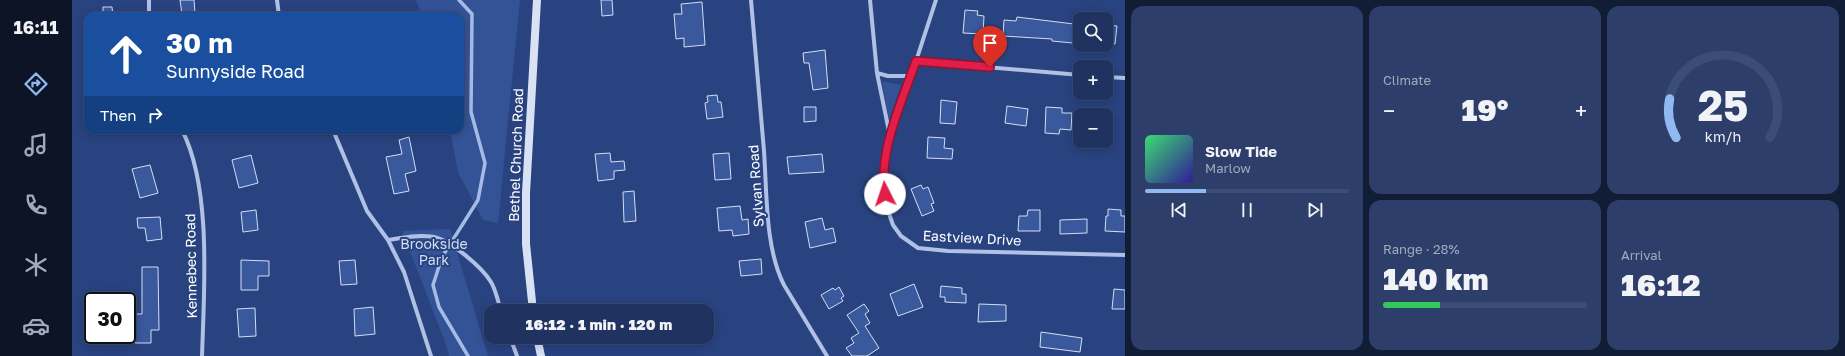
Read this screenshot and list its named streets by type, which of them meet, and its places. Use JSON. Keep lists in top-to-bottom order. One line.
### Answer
{"streets":{"street":["Bethel Church Road","Sylvan Road","Eastview Drive","Kennebec Road"]},"parks":["Brookside Park"],"page":{"tabs":"16:11","tile":["Climate",["Range · 28%","140 km"],["Arrival","16:12"]],"map_buttons":["+","−"],"turn":["30 m","Sunnyside Road"],"heat":["−","19°","+"],"then":"Then","song":["Slow Tide","Marlow"],"limit":"30","trip":"16:12 · 1 min · 120 m","gauge":["25","km/h"]}}
